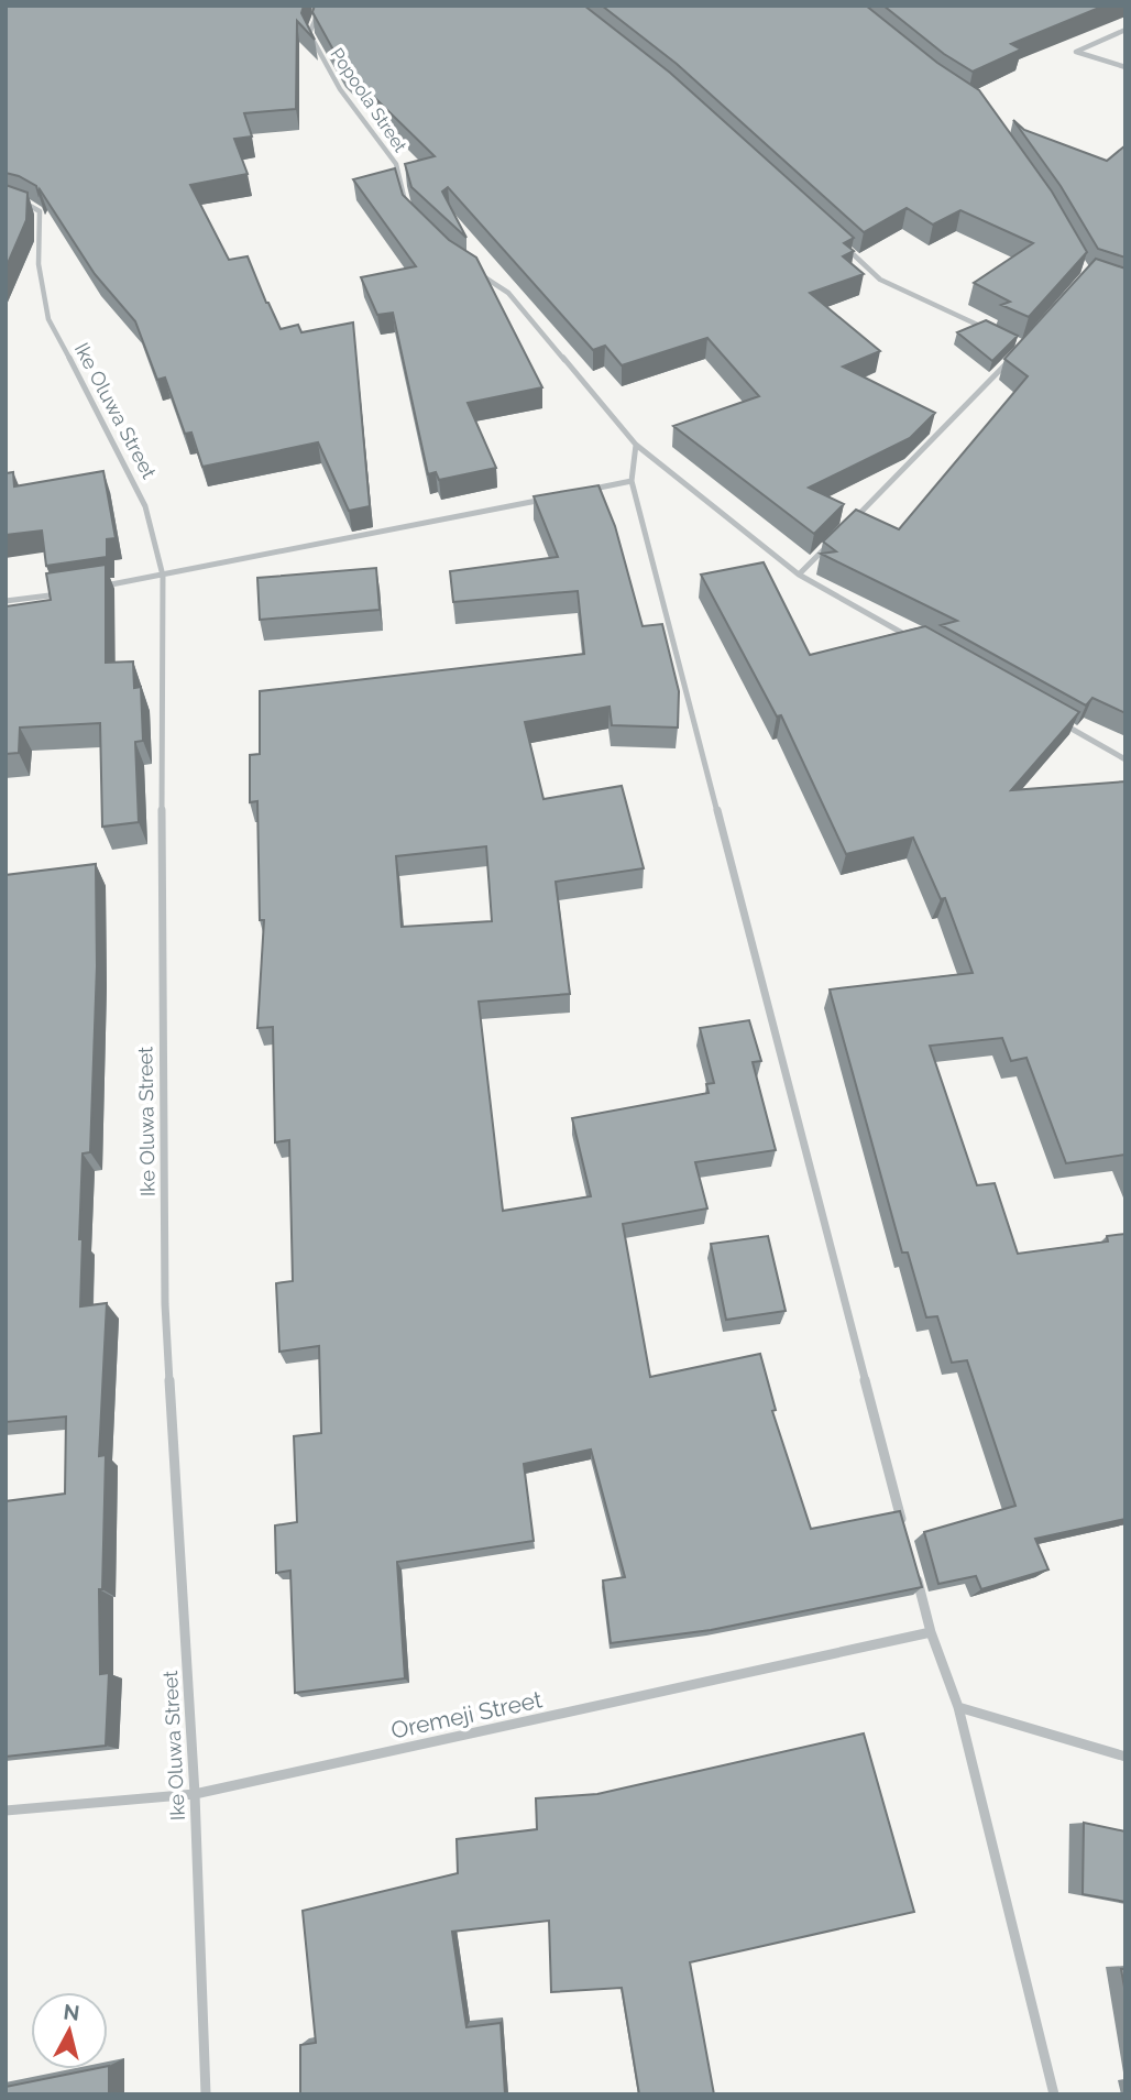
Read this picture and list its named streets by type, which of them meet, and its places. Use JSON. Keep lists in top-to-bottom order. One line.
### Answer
{"streets":{"street":["Popoola Street","Ike Oluwa Street","Oremeji Street"]},"crossings":[["Ike Oluwa Street","Oremeji Street"]],"north":"top"}
